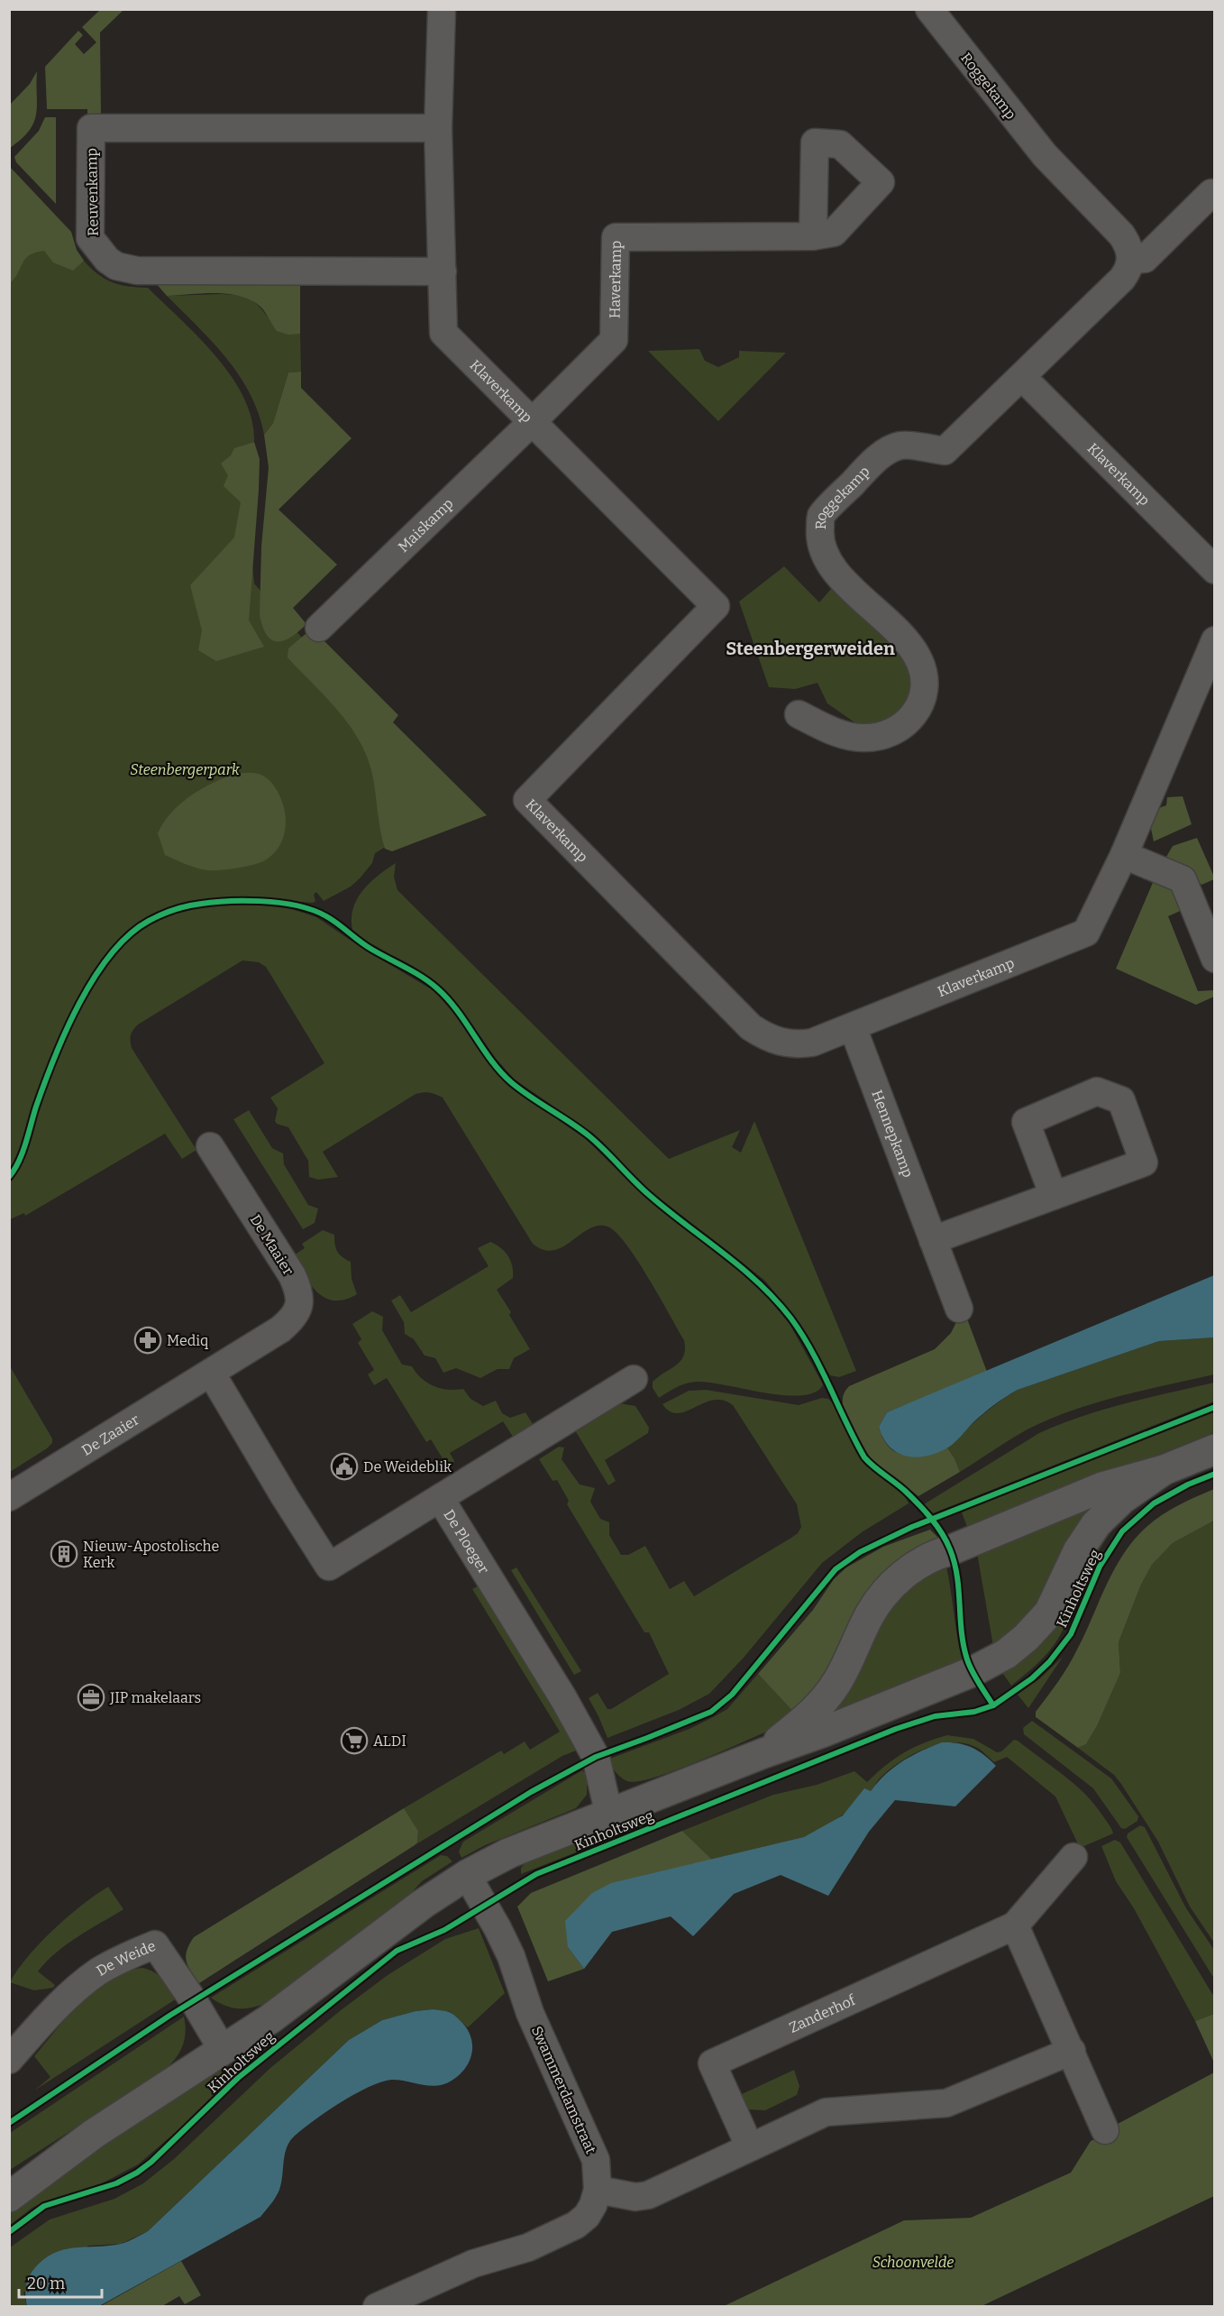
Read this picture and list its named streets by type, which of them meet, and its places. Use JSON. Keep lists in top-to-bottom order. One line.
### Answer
{"streets":{"street":["Roggekamp","Reuvenkamp","Haverkamp","Klaverkamp","Maiskamp","Hennepkamp","De Maaier","De Zaaier","De Ploeger","Kinholtsweg","De Weide","Zanderhof","Swammerdamstraat"]},"crossings":[["Roggekamp","Klaverkamp"],["Reuvenkamp","Klaverkamp"],["Haverkamp","Klaverkamp"],["Haverkamp","Maiskamp"],["Klaverkamp","Maiskamp"],["Klaverkamp","Hennepkamp"],["De Maaier","De Zaaier"],["De Maaier","De Ploeger"],["De Zaaier","De Ploeger"],["De Ploeger","Kinholtsweg"],["Kinholtsweg","De Weide"],["Kinholtsweg","Swammerdamstraat"]],"districts":["Steenbergerweiden"],"parks":["Steenbergerpark","Schoonvelde"],"places":{"pharmacy":["Mediq"],"public building":["De Weideblik"],"building":["Nieuw-Apostolische Kerk"],"office":["JIP makelaars"],"supermarket":["ALDI"]},"scale_bar":"20 m"}
